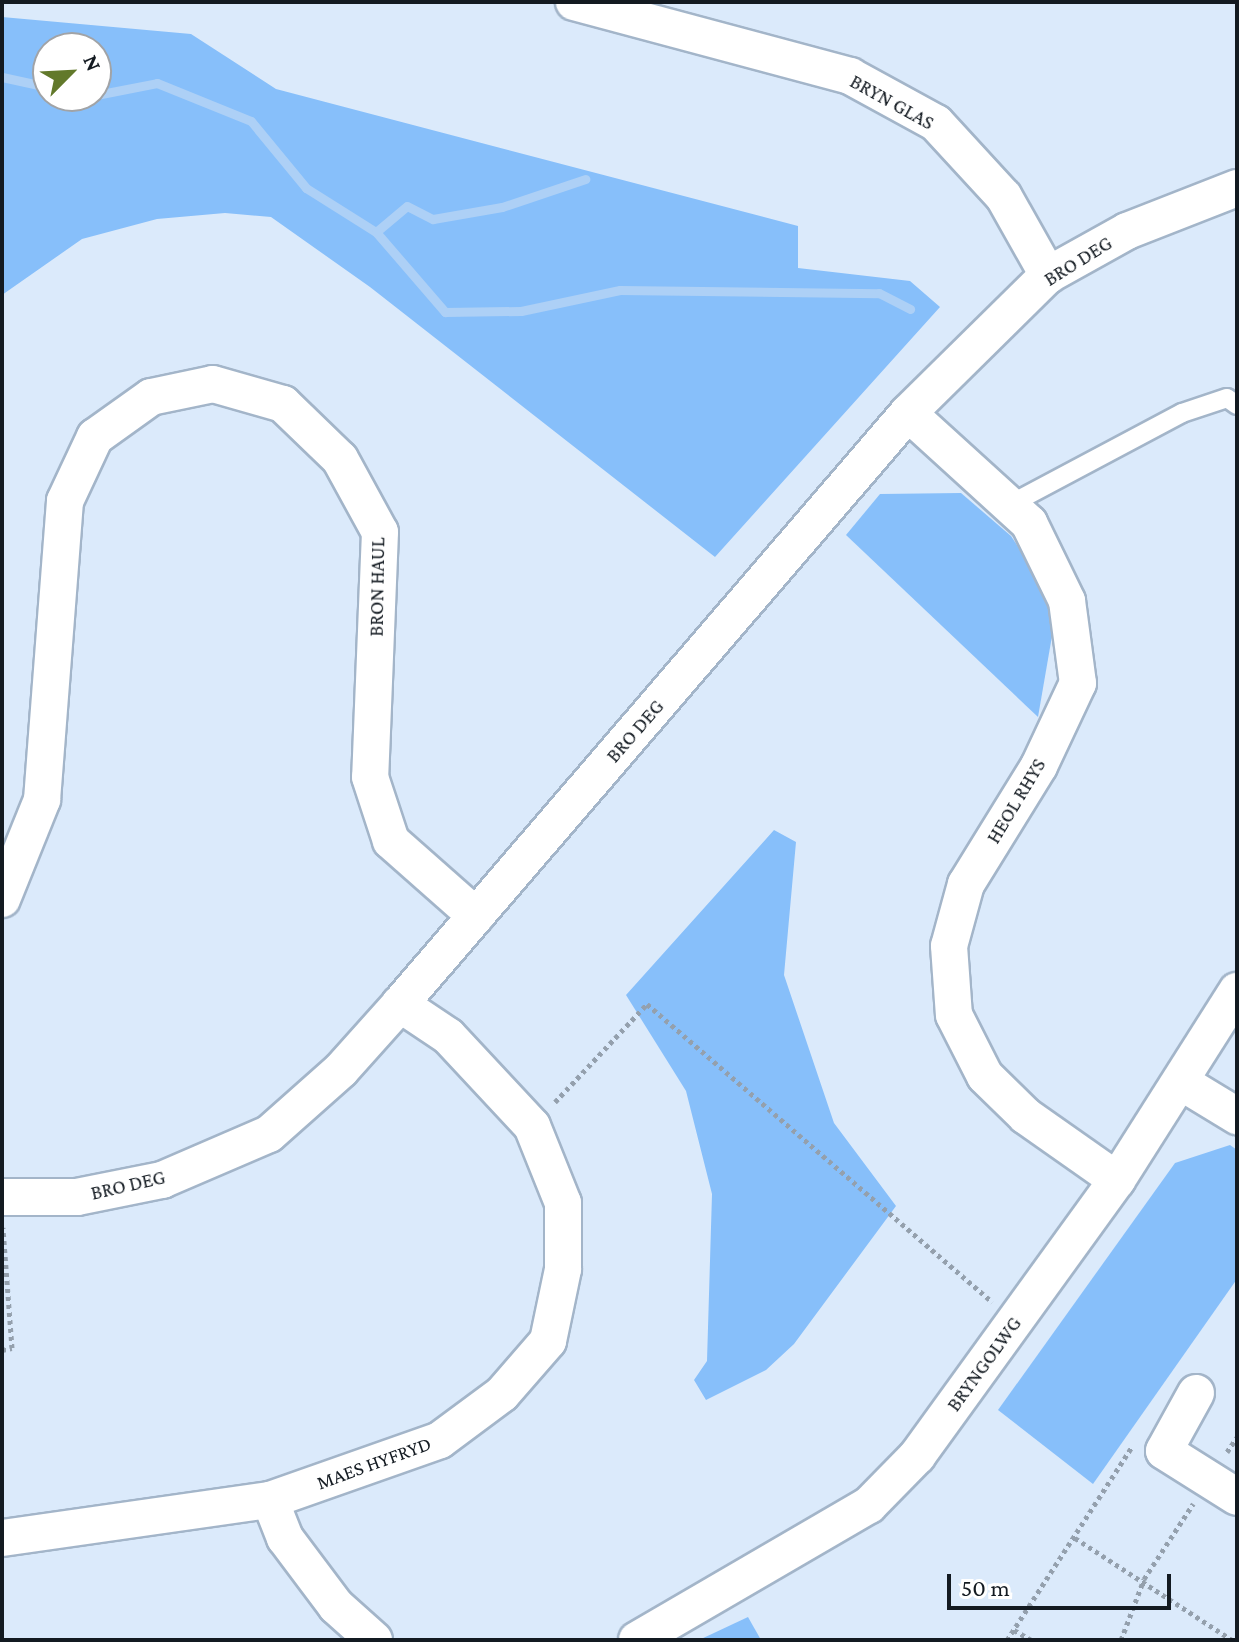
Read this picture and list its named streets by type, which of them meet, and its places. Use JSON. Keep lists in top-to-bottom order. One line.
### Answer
{"streets":{"street":["BRYN GLAS","BRO DEG","BRON HAUL","HEOL RHYS","BRYNGOLWG","MAES HYFRYD"]},"crossings":[["BRYN GLAS","BRO DEG"],["BRO DEG","BRON HAUL"],["BRO DEG","HEOL RHYS"],["BRO DEG","MAES HYFRYD"],["HEOL RHYS","BRYNGOLWG"]],"scale_bar":"50 m","north":"top right"}
